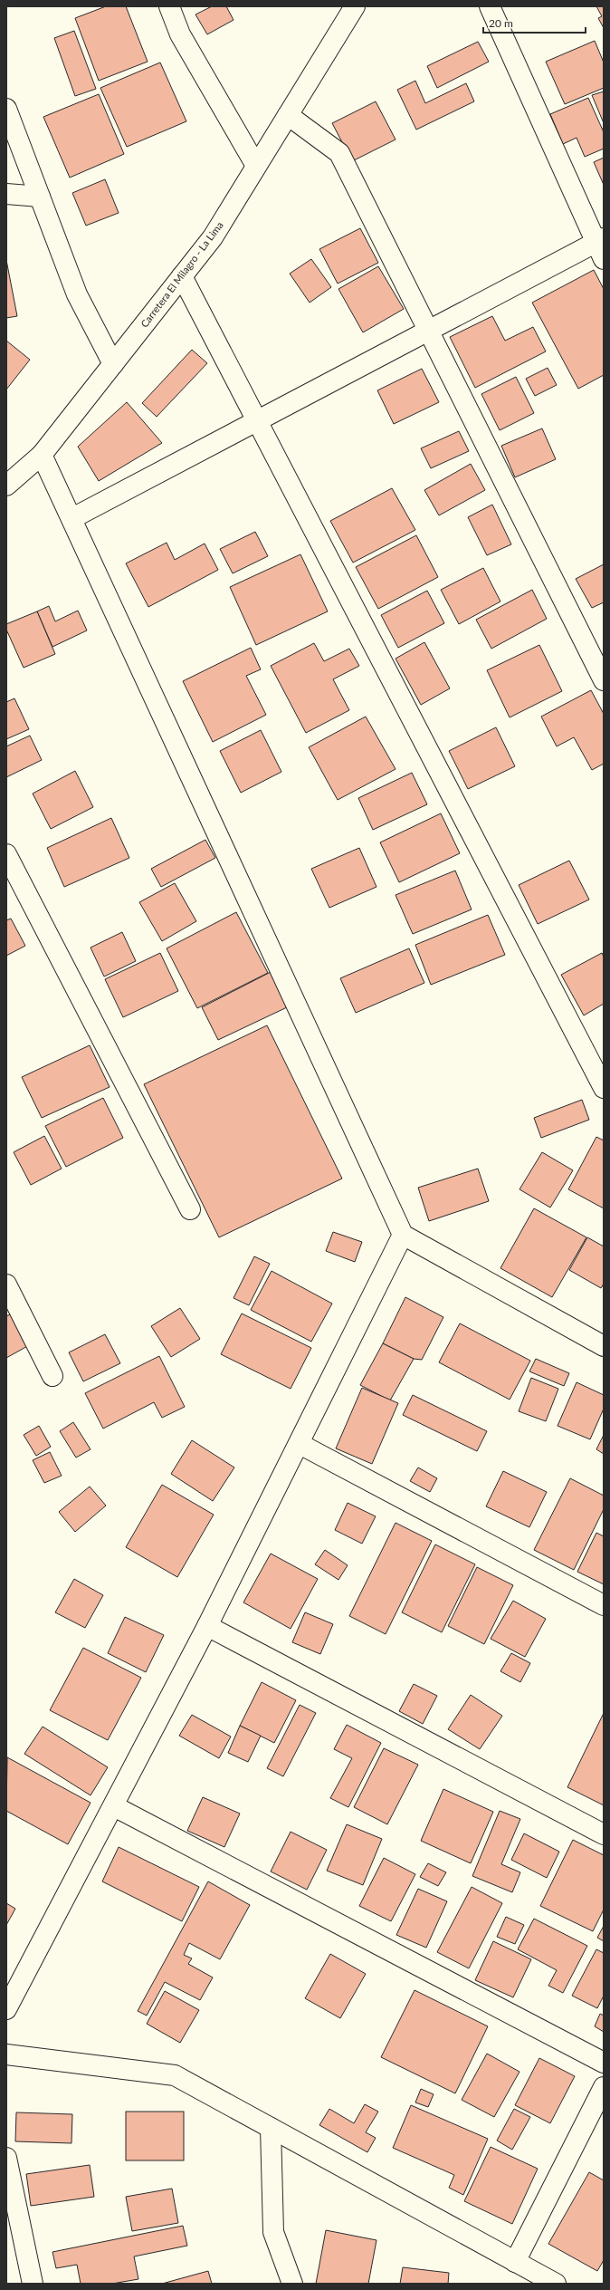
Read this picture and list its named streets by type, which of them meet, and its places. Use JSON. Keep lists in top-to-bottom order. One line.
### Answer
{"streets":{"street":["Carretera El Milagro - La Lima"]},"scale_bar":"20 m"}
